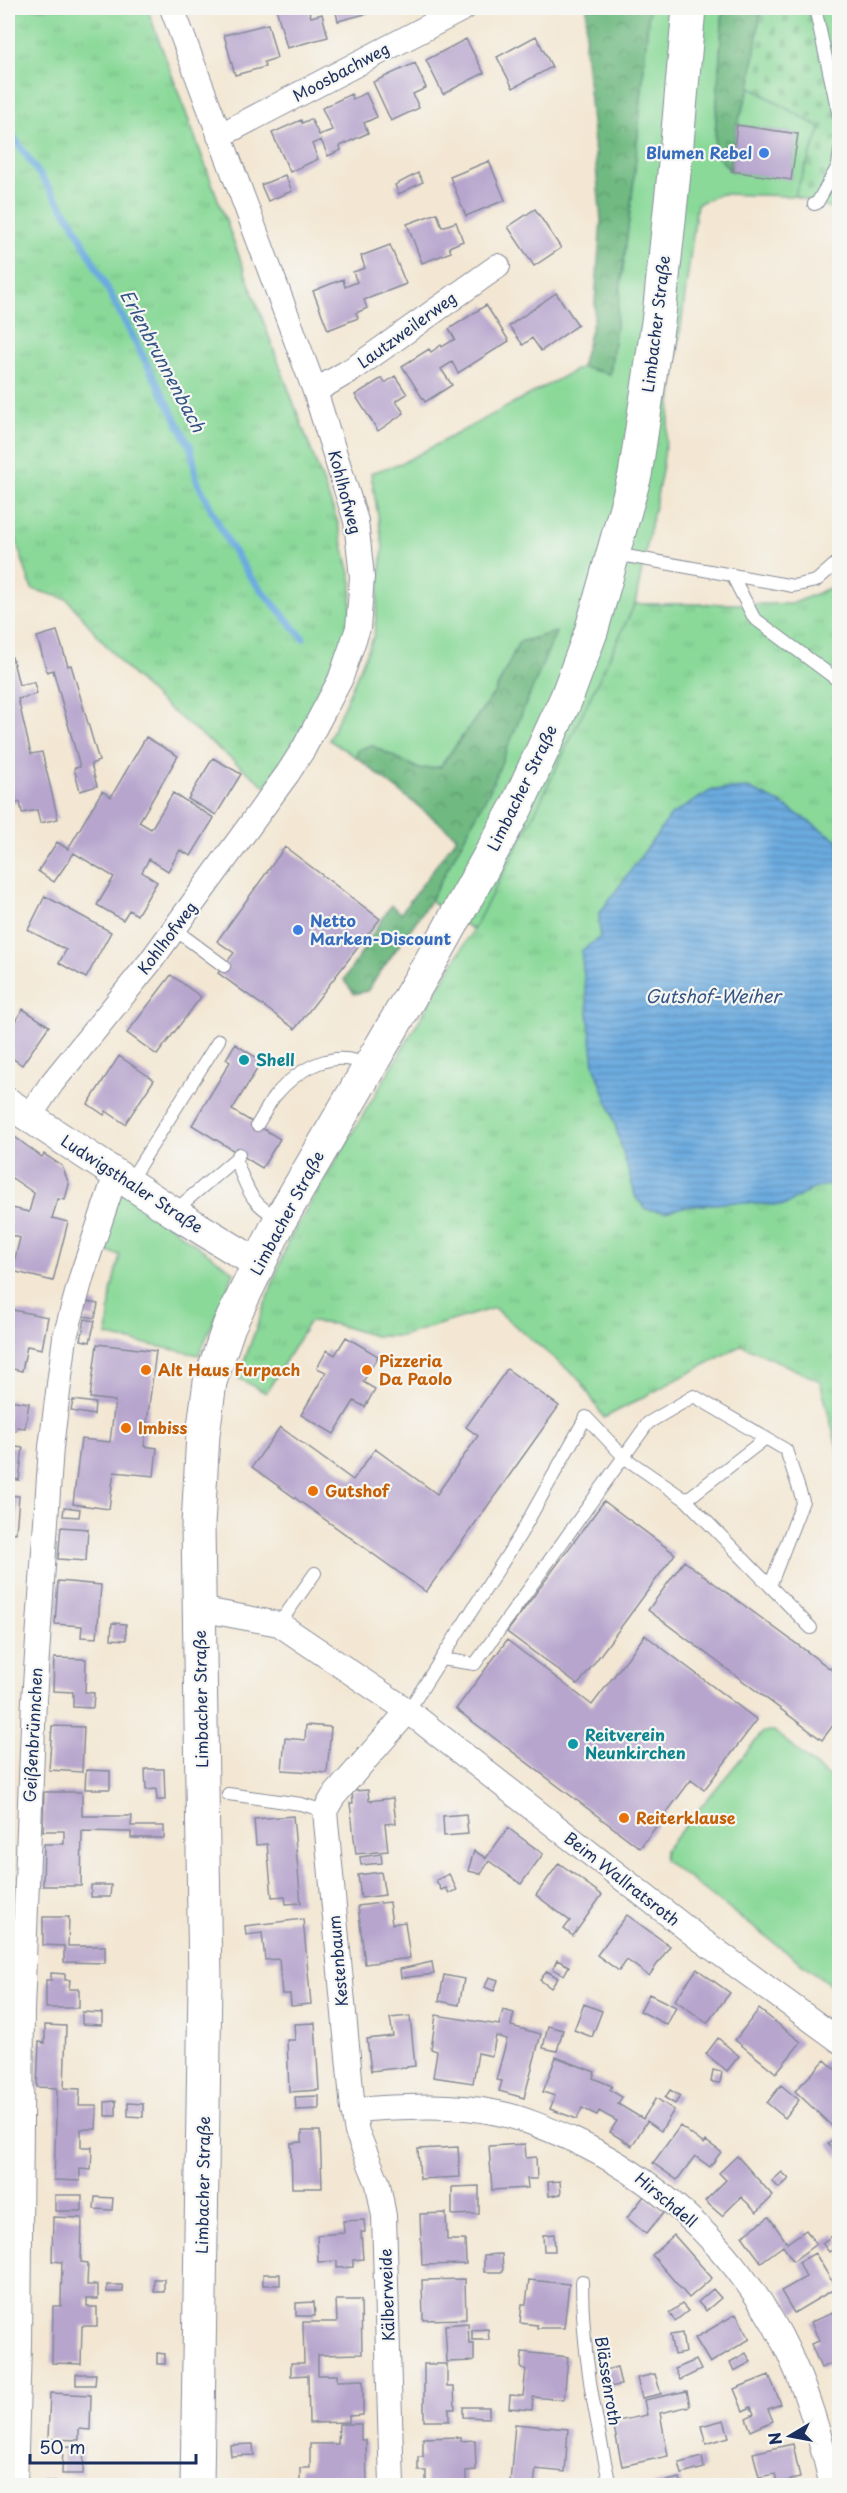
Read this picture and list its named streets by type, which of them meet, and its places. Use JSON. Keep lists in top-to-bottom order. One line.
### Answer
{"streets":{"main road":["Limbacher Straße"],"street":["Moosbachweg","Lautzweilerweg","Kohlhofweg","Ludwigsthaler Straße","Geißenbrünnchen","Beim Wallratsroth","Kestenbaum","Hirschdell","Kälberweide"],"lane":["Blässenroth"]},"crossings":[["Moosbachweg","Kohlhofweg"],["Limbacher Straße","Ludwigsthaler Straße"],["Limbacher Straße","Beim Wallratsroth"],["Lautzweilerweg","Kohlhofweg"],["Kohlhofweg","Ludwigsthaler Straße"],["Ludwigsthaler Straße","Geißenbrünnchen"],["Kestenbaum","Hirschdell"],["Kestenbaum","Kälberweide"],["Hirschdell","Kälberweide"]],"water":["Erlenbrunnenbach","Gutshof-Weiher"],"places":["Blumen Rebel","Netto Marken-Discount","Shell","Alt Haus Furpach","Pizzeria Da Paolo","Imbiss","Gutshof","Reitverein Neunkirchen","Reiterklause"],"scale_bar":"50 m","north":"left"}
